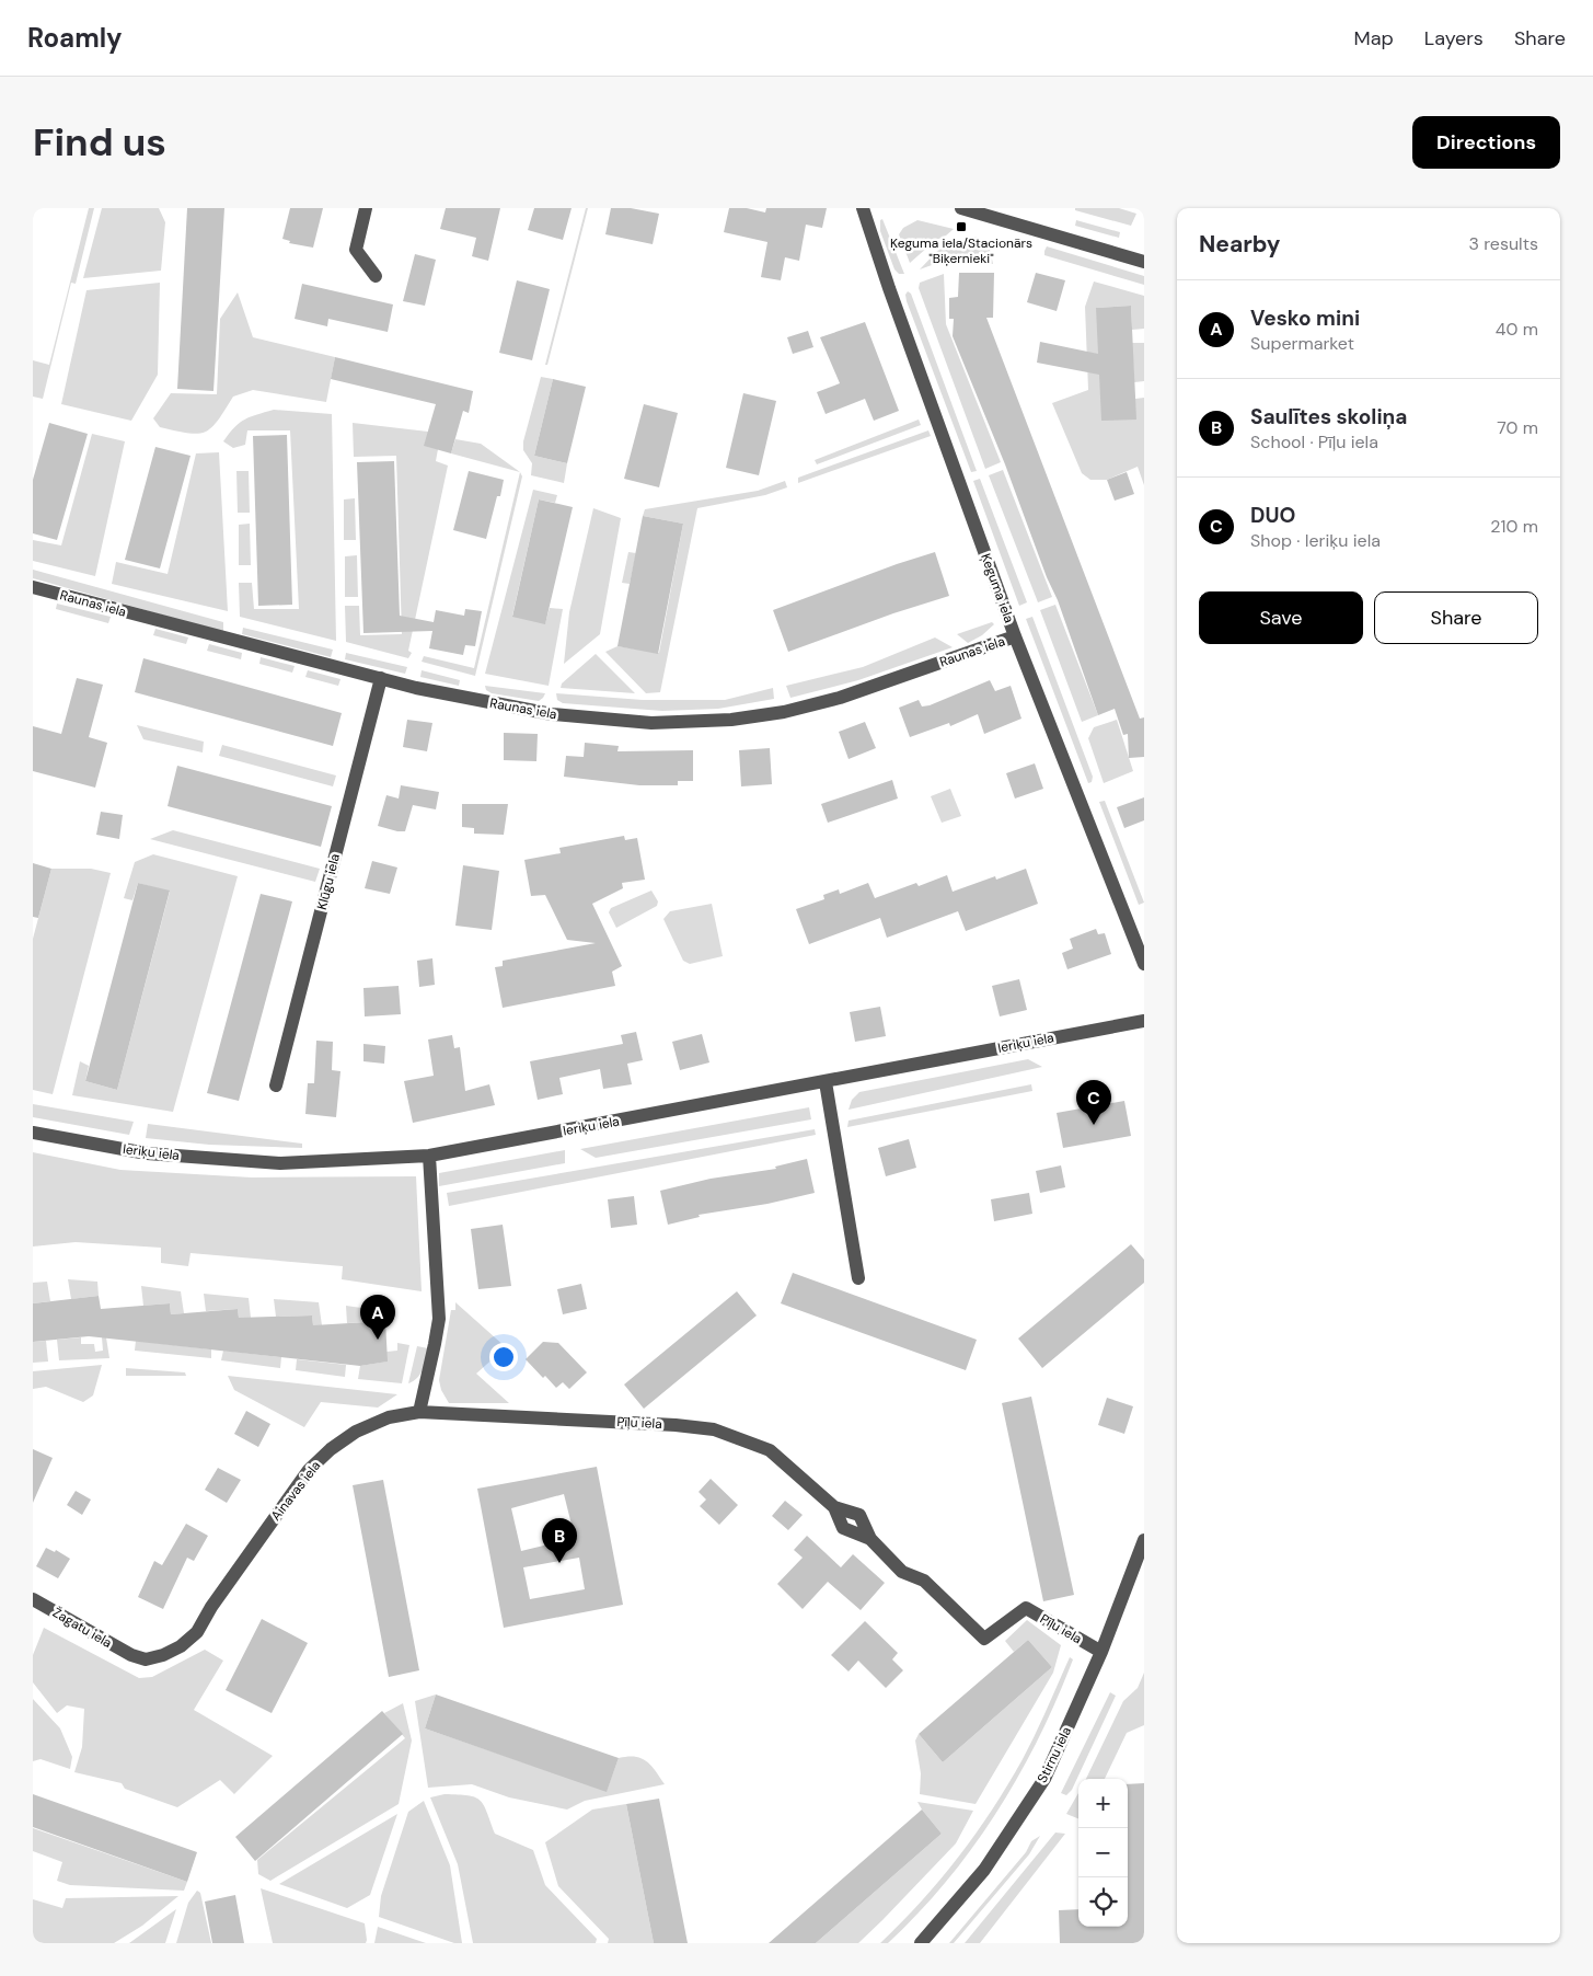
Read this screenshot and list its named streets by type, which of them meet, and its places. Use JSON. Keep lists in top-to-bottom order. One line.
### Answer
{"streets":{"street":["Ķeguma iela","Raunas iela","Klūgu iela","Ieriķu iela","Pīļu iela","Ainavas iela","Žagatu iela","Stirnu iela"]},"crossings":[["Ķeguma iela","Raunas iela"],["Raunas iela","Klūgu iela"],["Pīļu iela","Ainavas iela"],["Pīļu iela","Stirnu iela"],["Ainavas iela","Žagatu iela"]],"places":{"transit":["Ķeguma iela/Stacionārs \"Biķernieki\""]},"page":{"header":"Roamly","nav":["Map","Layers","Share"],"buttons":["Directions",["Save","Share"]],"title":"Find us","heading":["Nearby","3 results"],"list":[{"mark":"A","name":"Vesko mini","note":"Supermarket","value":"40 m"},{"mark":"B","name":"Saulītes skoliņa","note":"School · Pīļu iela","value":"70 m"},{"mark":"C","name":"DUO","note":"Shop · Ieriķu iela","value":"210 m"}],"pins":["C","A","B"],"map_buttons":["+","−"]}}
